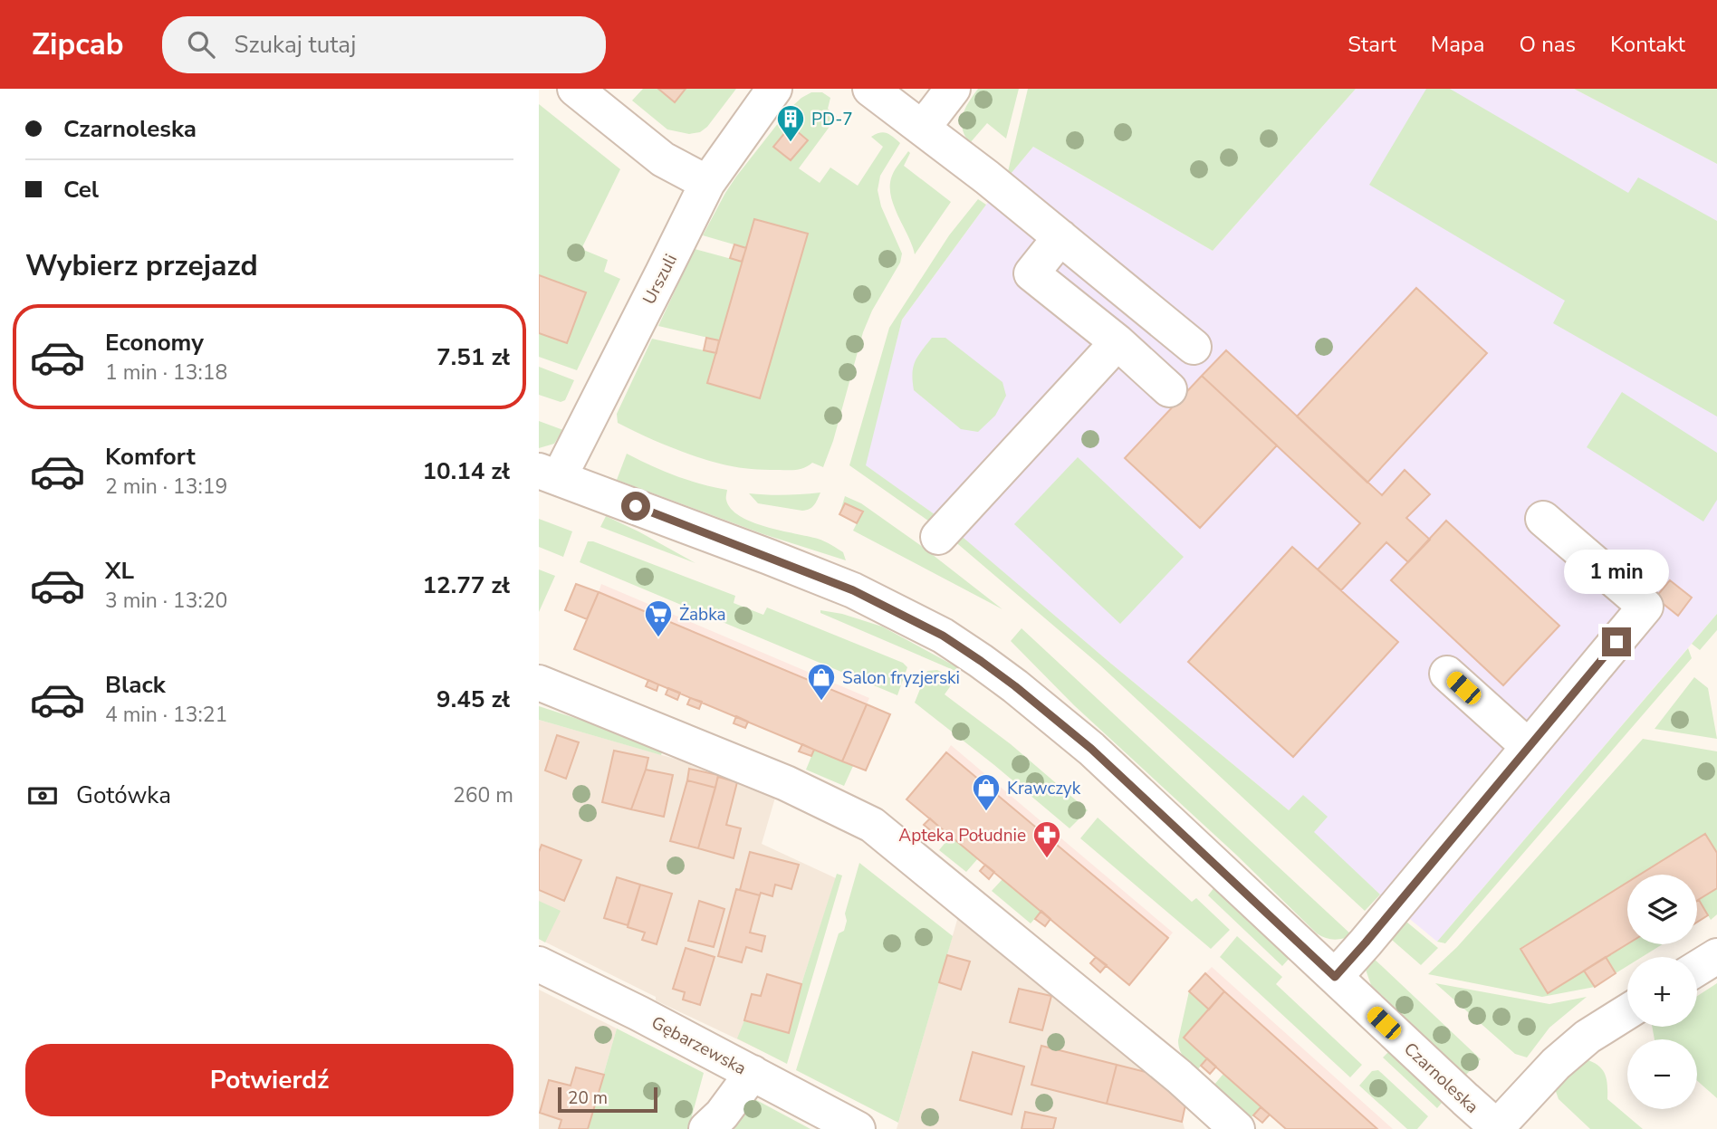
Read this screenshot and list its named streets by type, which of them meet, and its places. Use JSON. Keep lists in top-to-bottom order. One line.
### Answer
{"streets":{"street":["Urszuli","Gębarzewska","Czarnoleska"]},"crossings":[["Urszuli","Czarnoleska"]],"places":{"building":["PD-7"],"supermarket":["Żabka"],"shop":["Salon fryzjerski","Krawczyk"],"pharmacy":["Apteka Południe"]},"scale_bar":"20 m","page":{"header":"Zipcab","search":"Szukaj tutaj","nav":["Start","Mapa","O nas","Kontakt"],"banner":["Czarnoleska","Cel"],"heading":"Wybierz przejazd","list":[{"name":"Economy","note":"1 min · 13:18","value":"7.51 zł"},{"name":"Komfort","note":"2 min · 13:19","value":"10.14 zł"},{"name":"XL","note":"3 min · 13:20","value":"12.77 zł"},{"name":"Black","note":"4 min · 13:21","value":"9.45 zł"}],"bubble":"1 min","pay":["Gotówka","260 m"],"map_buttons":["+","−"],"buttons":"Potwierdź","scale":"20 m"}}
